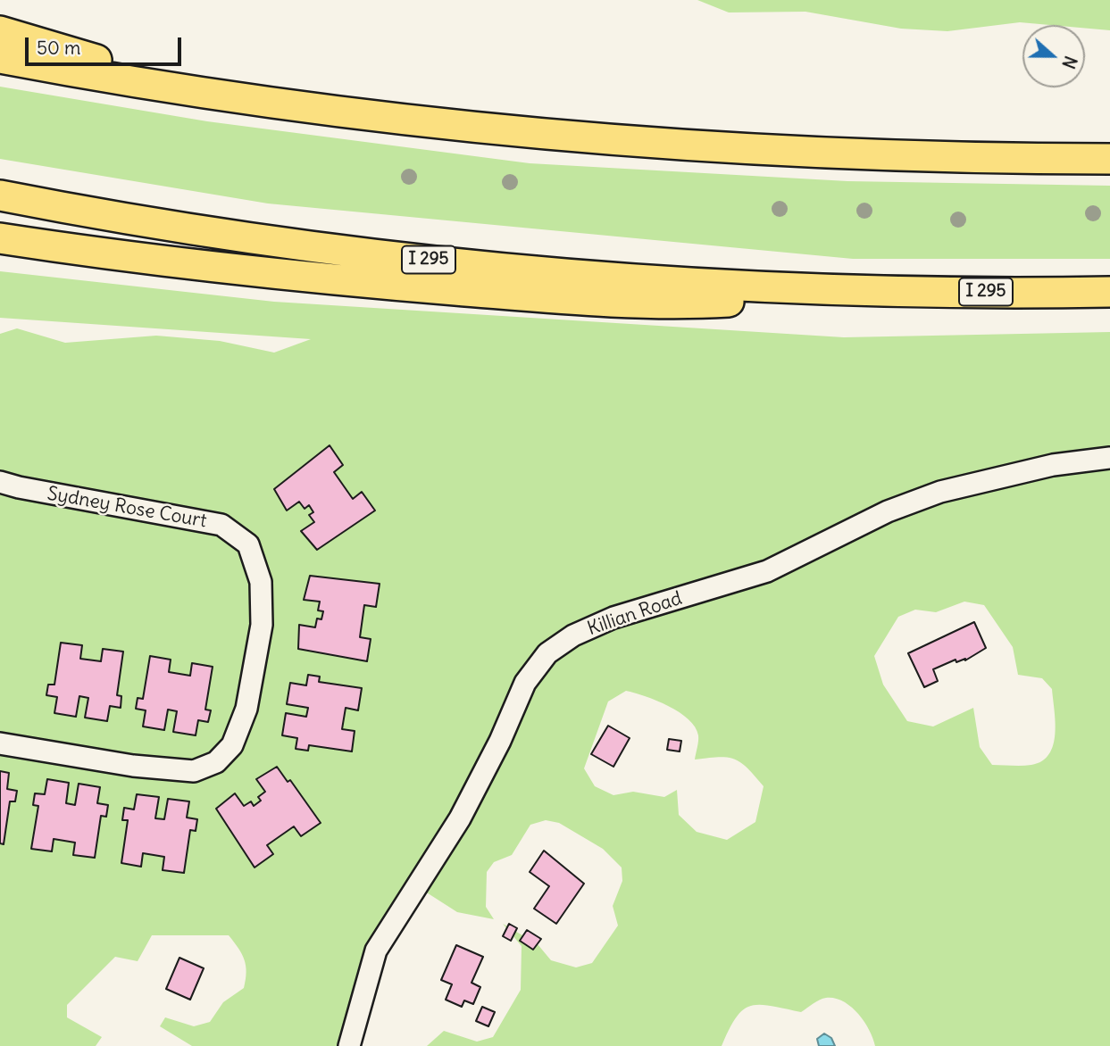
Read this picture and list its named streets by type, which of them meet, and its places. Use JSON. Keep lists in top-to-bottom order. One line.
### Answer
{"streets":{"highway":["I 295"],"street":["Sydney Rose Court","Killian Road"]},"scale_bar":"50 m","north":"right"}
